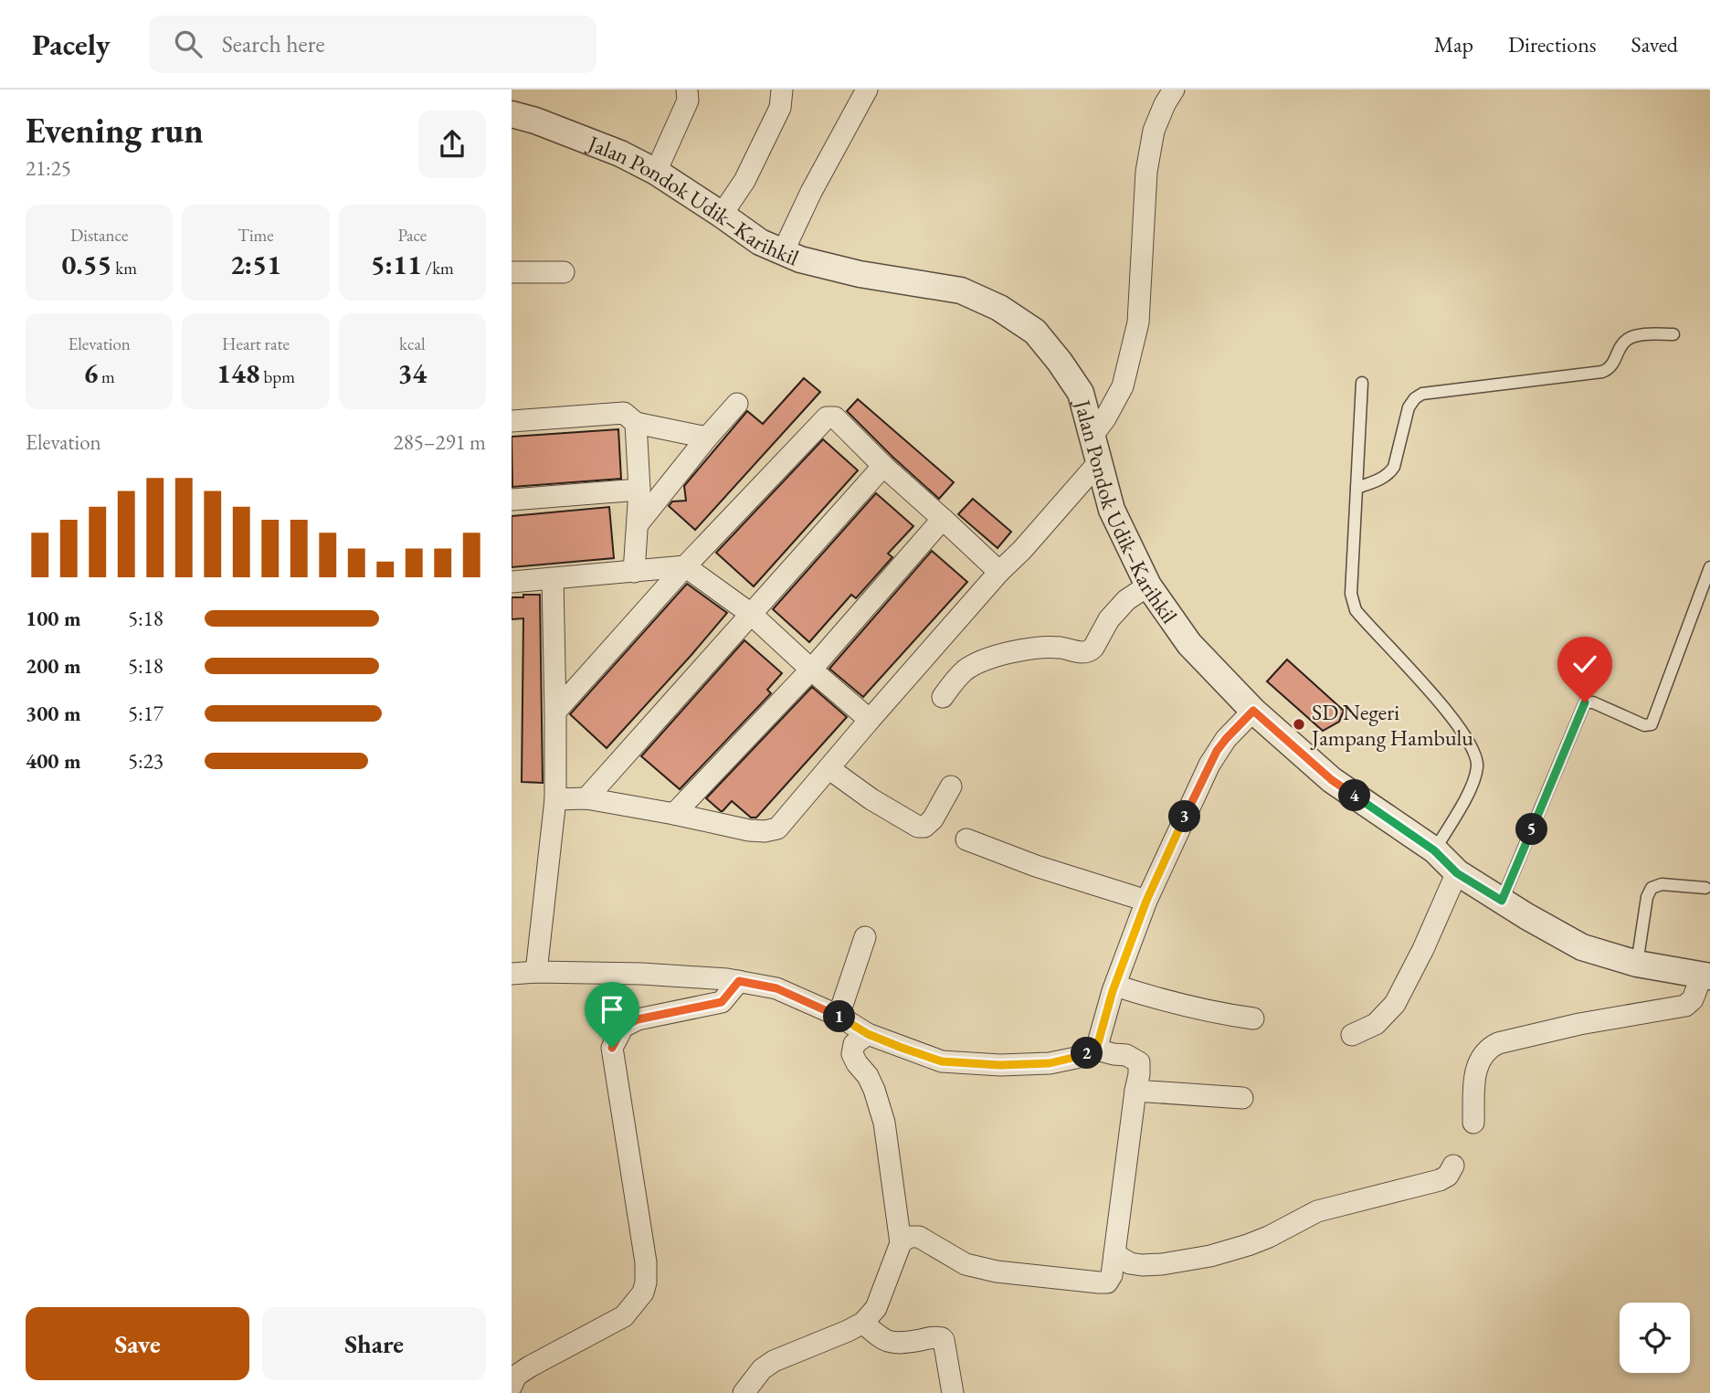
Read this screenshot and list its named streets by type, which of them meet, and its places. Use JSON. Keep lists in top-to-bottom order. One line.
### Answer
{"streets":{"street":["Jalan Pondok Udik–Karihkil"]},"places":["SD Negeri Jampang Hambulu"],"page":{"header":"Pacely","search":"Search here","nav":["Map","Directions","Saved"],"heading":["Evening run","21:25"],"stats":[["Distance","0.55 km"],["Time","2:51"],["Pace","5:11 /km"],["Elevation","6 m"],["Heart rate","148 bpm"],["kcal","34"]],"chart":["Elevation","285–291 m"],"list":[{"name":"100 m","note":"5:18"},{"name":"200 m","note":"5:18"},{"name":"300 m","note":"5:17"},{"name":"400 m","note":"5:23"}],"pins":["4","3","5","1","2"],"buttons":["Save","Share"]}}
